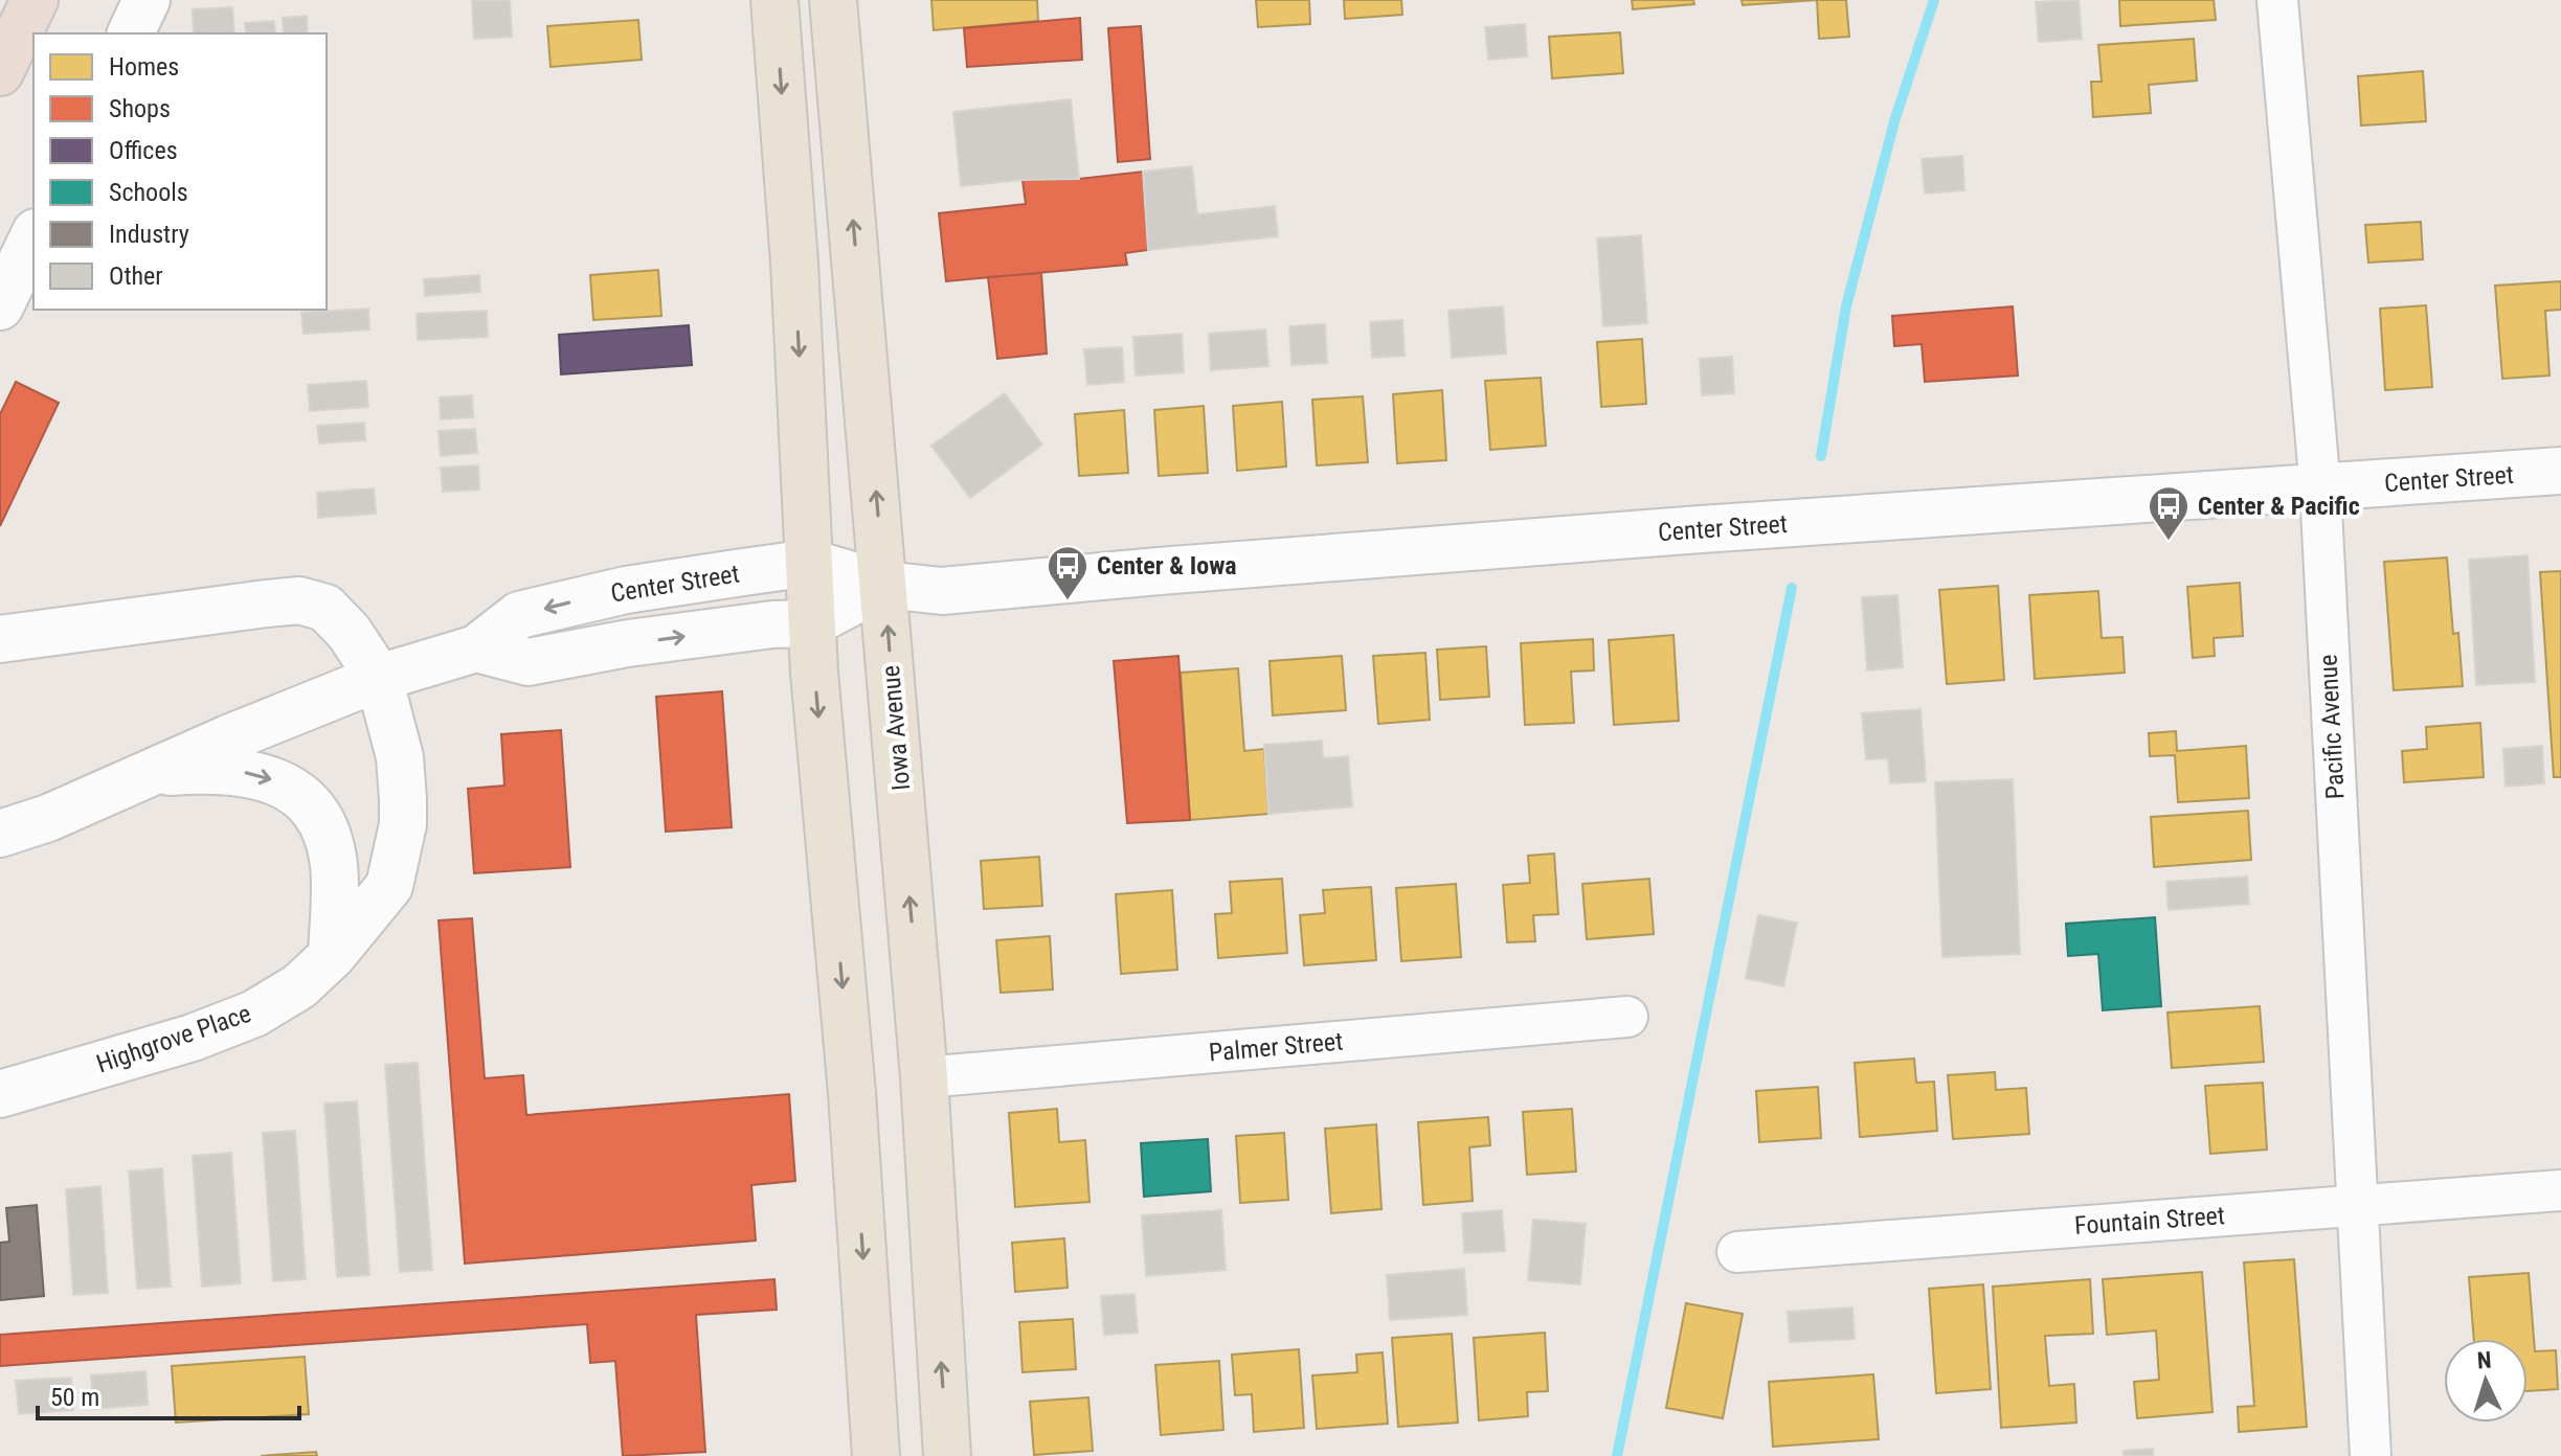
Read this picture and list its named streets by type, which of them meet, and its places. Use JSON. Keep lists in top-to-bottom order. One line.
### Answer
{"streets":{"main road":["Center Street","Iowa Avenue","Highgrove Place"],"street":["Pacific Avenue","Palmer Street","Fountain Street"]},"crossings":[["Center Street","Pacific Avenue"],["Center Street","Iowa Avenue"],["Center Street","Highgrove Place"],["Pacific Avenue","Fountain Street"],["Iowa Avenue","Palmer Street"]],"places":{"bus stop":["Center & Pacific","Center & Iowa"]},"legend":["Homes","Shops","Offices","Schools","Industry","Other"],"scale_bar":"50 m","north":"top"}
